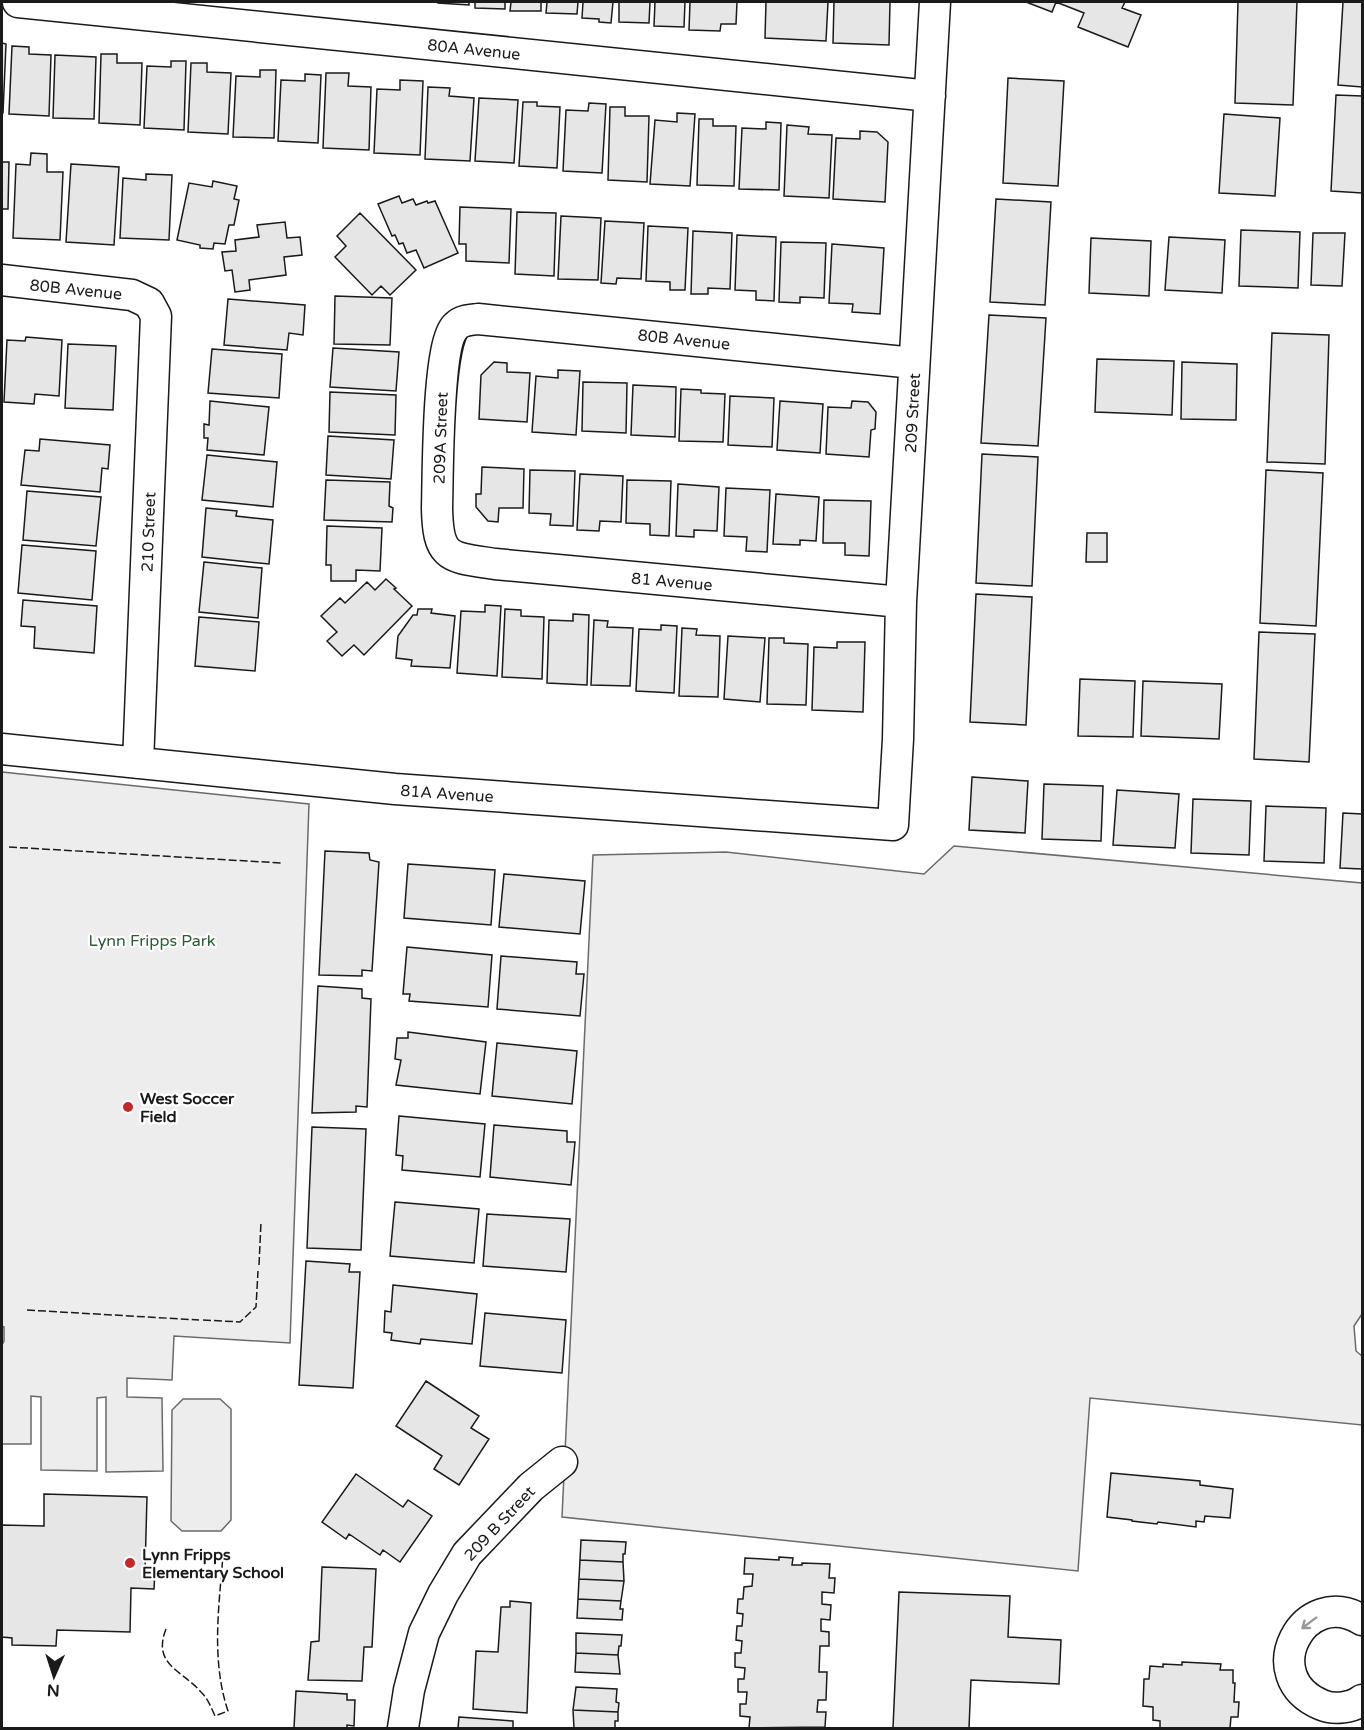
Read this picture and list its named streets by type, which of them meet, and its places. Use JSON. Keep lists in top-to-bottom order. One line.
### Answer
{"streets":{"street":["80A Avenue","80B Avenue","209 Street","209A Street","210 Street","81 Avenue","81A Avenue","209 B Street"]},"crossings":[["80A Avenue","209 Street"],["80B Avenue","209 Street"],["80B Avenue","209A Street"],["80B Avenue","210 Street"],["209 Street","81 Avenue"],["209 Street","81A Avenue"],["209A Street","81 Avenue"],["210 Street","81A Avenue"]],"parks":["Lynn Fripps Park"],"places":["West Soccer Field","Lynn Fripps Elementary School"],"north":"bottom"}
